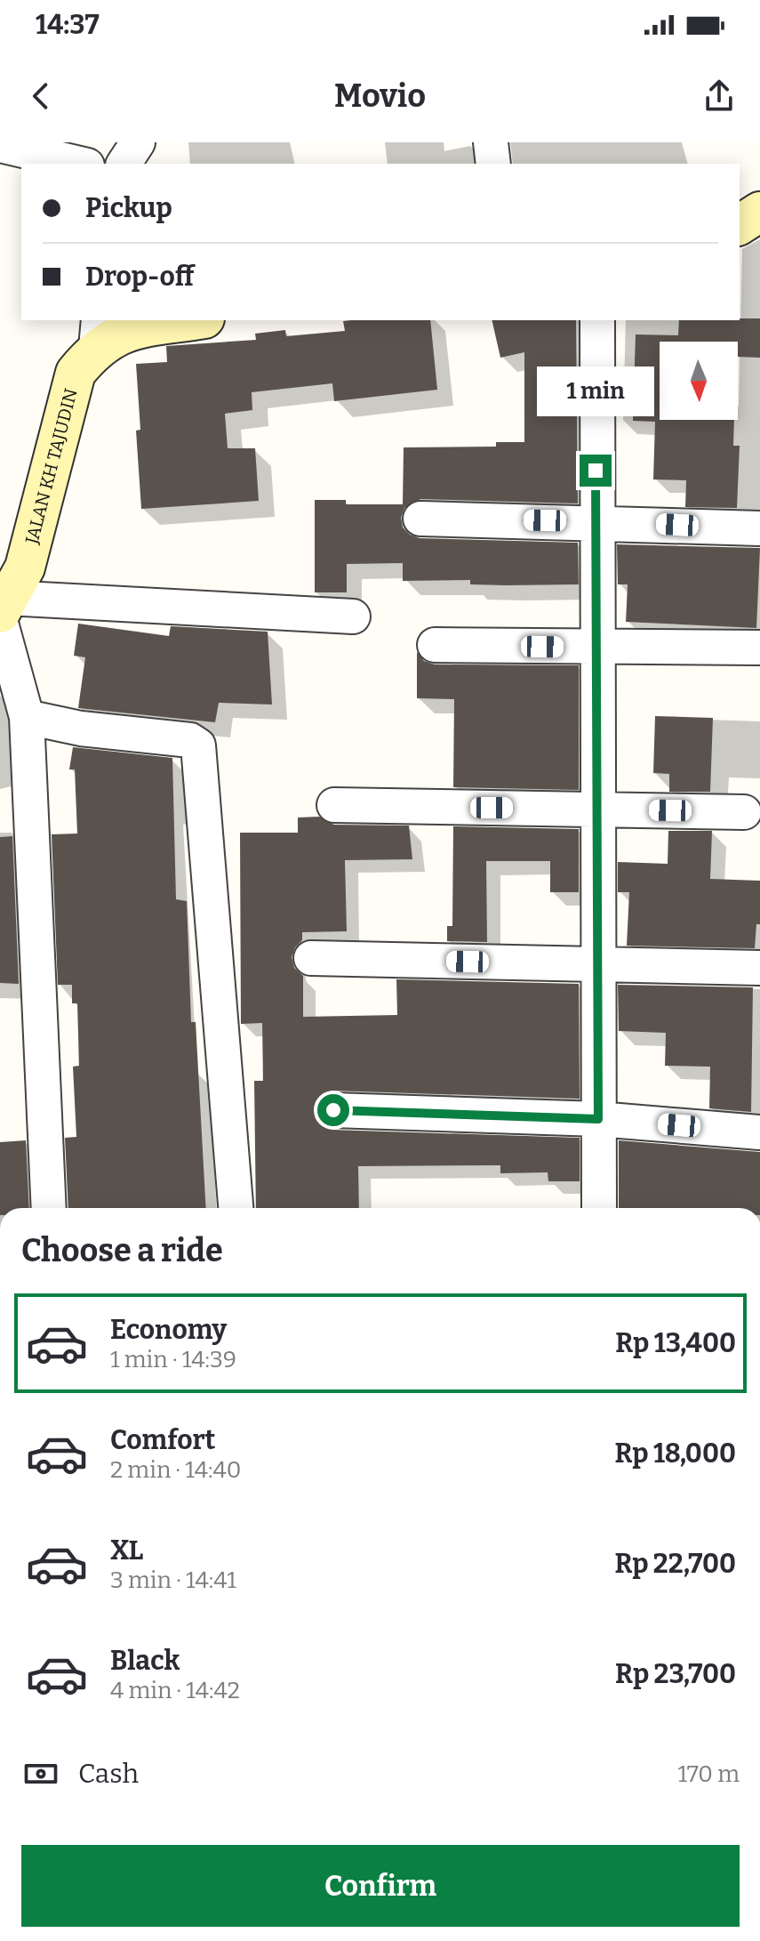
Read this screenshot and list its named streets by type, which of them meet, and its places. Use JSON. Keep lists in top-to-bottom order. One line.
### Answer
{"streets":{"street":["JALAN KH TAJUDIN"]},"north":"bottom","page":{"status":"14:37","header":"Movio","banner":["Pickup","Drop-off"],"bubble":"1 min","heading":"Choose a ride","list":[{"name":"Economy","note":"1 min · 14:39","value":"Rp 13,400"},{"name":"Comfort","note":"2 min · 14:40","value":"Rp 18,000"},{"name":"XL","note":"3 min · 14:41","value":"Rp 22,700"},{"name":"Black","note":"4 min · 14:42","value":"Rp 23,700"}],"pay":["Cash","170 m"],"buttons":"Confirm"}}
